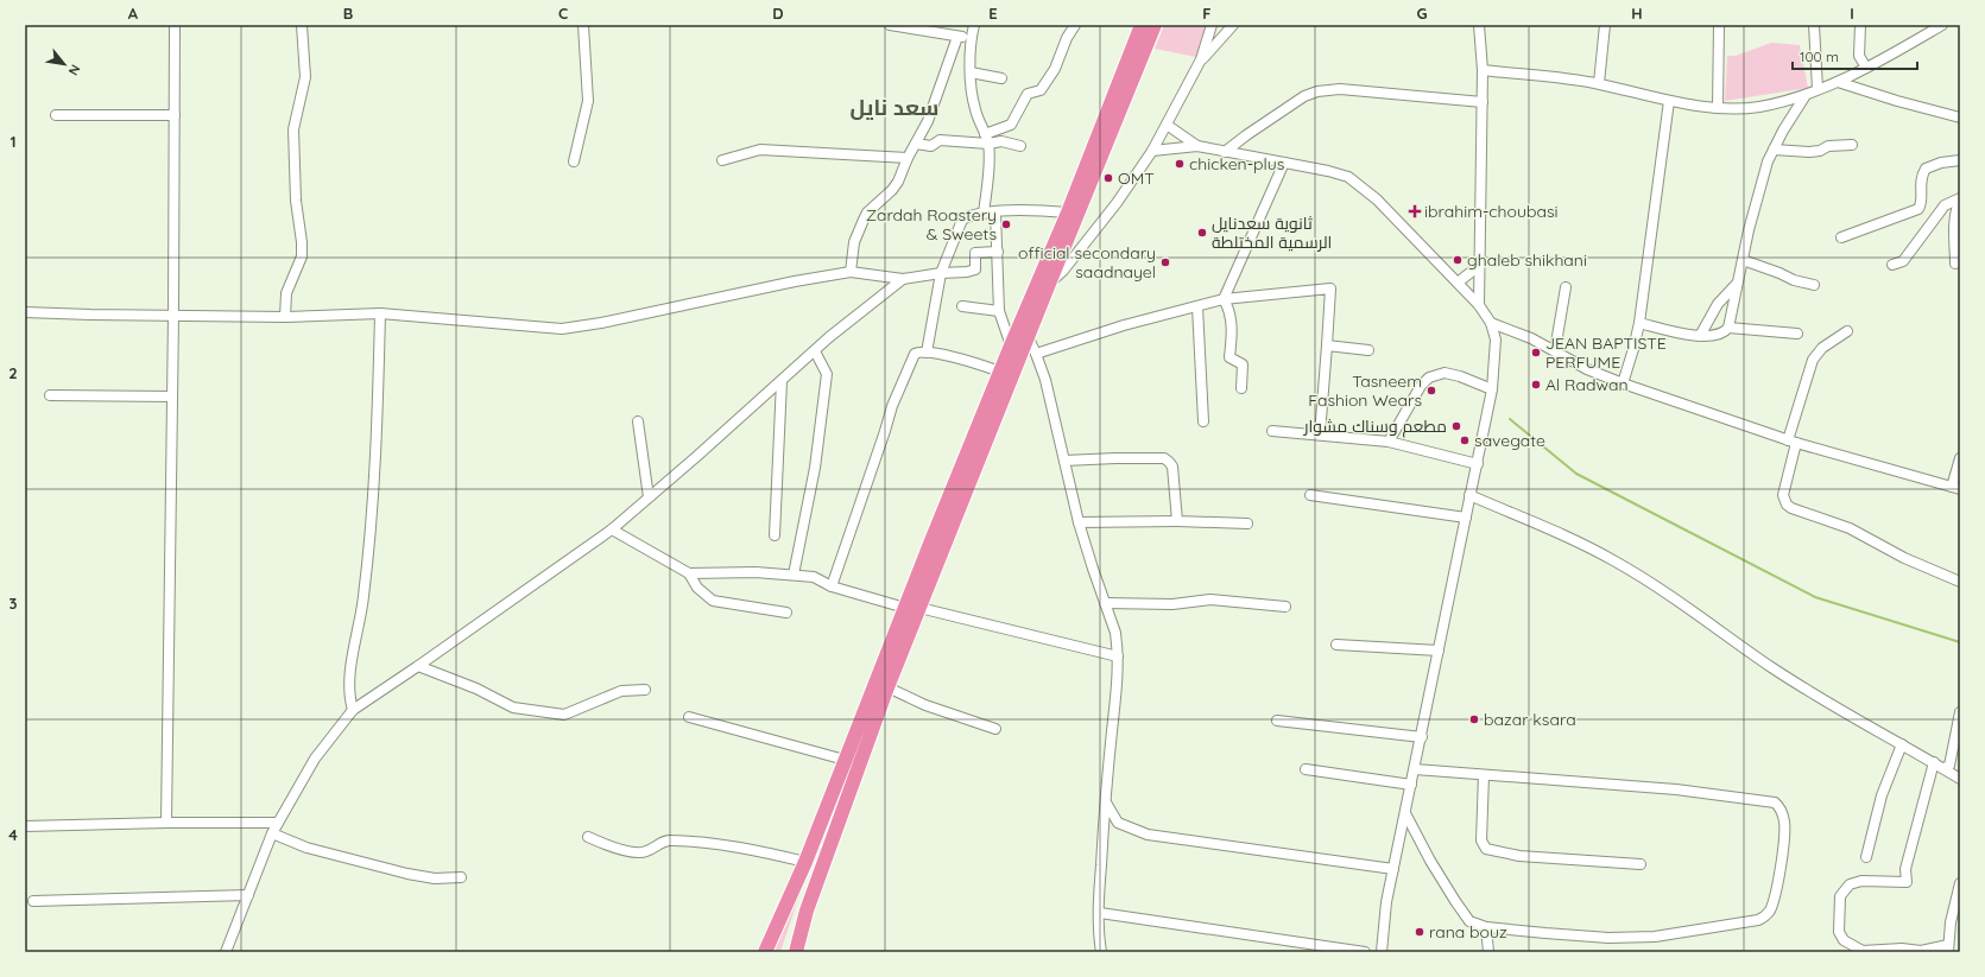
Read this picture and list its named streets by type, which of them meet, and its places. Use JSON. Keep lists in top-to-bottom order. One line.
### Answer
{"districts":["سعد نايل"],"places":{"other":["chicken-plus","OMT","Zardah Roastery & Sweets","ثانوية سعدنايل الرسمية المختلطة","ghaleb shikhani","official secondary saadnayel","JEAN BAPTISTE PERFUME","Al Radwan","Tasneem Fashion Wears","مطعم وسناك مشوار","savegate","bazar ksara","rana bouz"],"health":["ibrahim-choubasi"]},"scale_bar":"100 m","north":"bottom right","grid":{"columns":["A","B","C","D","E","F","G","H","I"],"rows":["1","2","3","4"]}}
